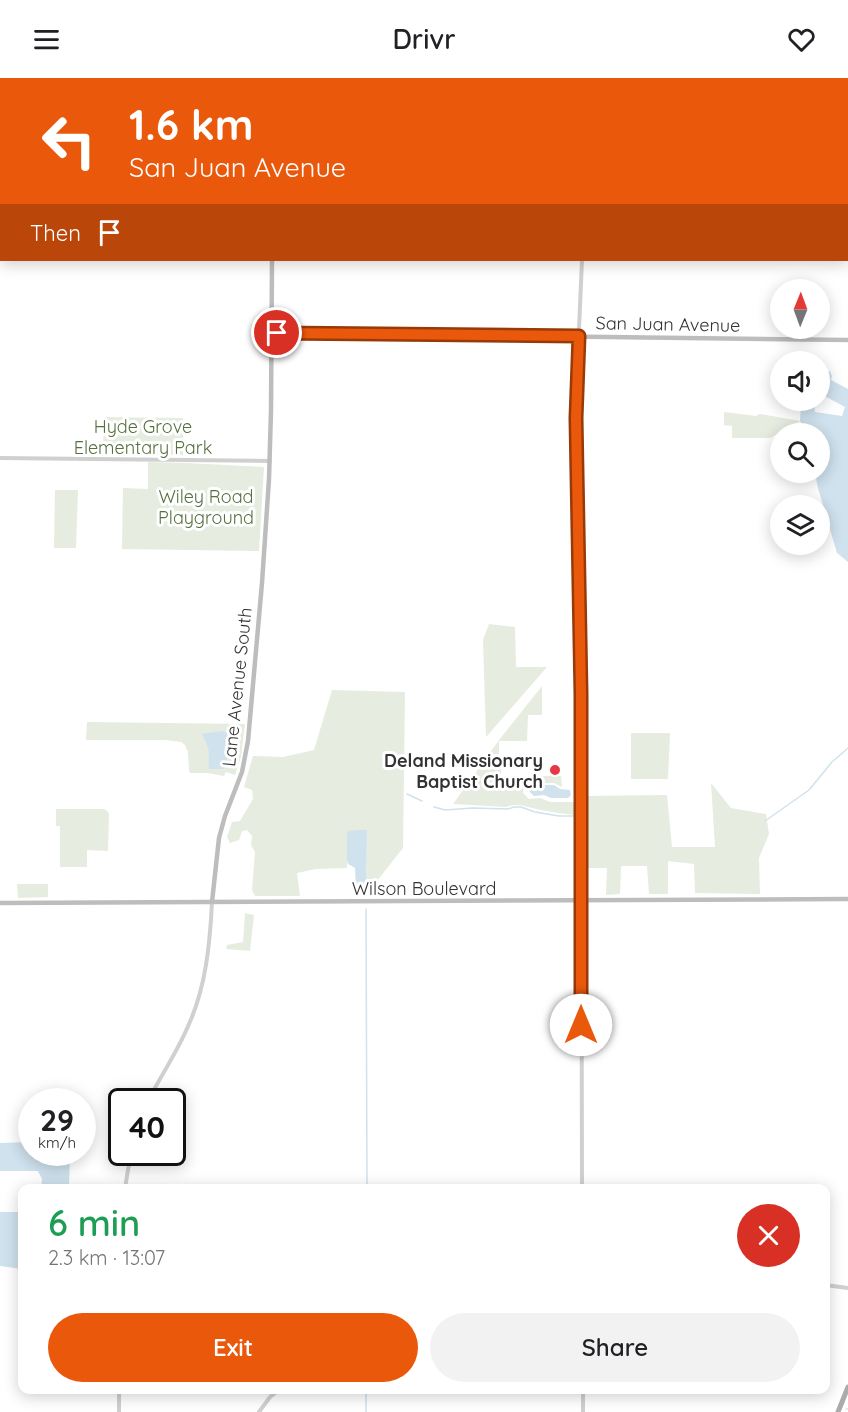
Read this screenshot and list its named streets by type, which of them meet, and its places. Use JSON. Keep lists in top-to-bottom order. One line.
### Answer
{"streets":{"main road":["San Juan Avenue","Lane Avenue South","Wilson Boulevard"]},"crossings":[["San Juan Avenue","Lane Avenue South"],["Lane Avenue South","Wilson Boulevard"]],"parks":["Hyde Grove Elementary Park","Wiley Road Playground"],"places":["Deland Missionary Baptist Church"],"north":"top","page":{"header":"Drivr","turn":["1.6 km","San Juan Avenue"],"then":"Then","speed":"29 km/h","limit":"40","heading":["6 min","2.3 km · 13:07"],"buttons":["Exit","Share"]}}
